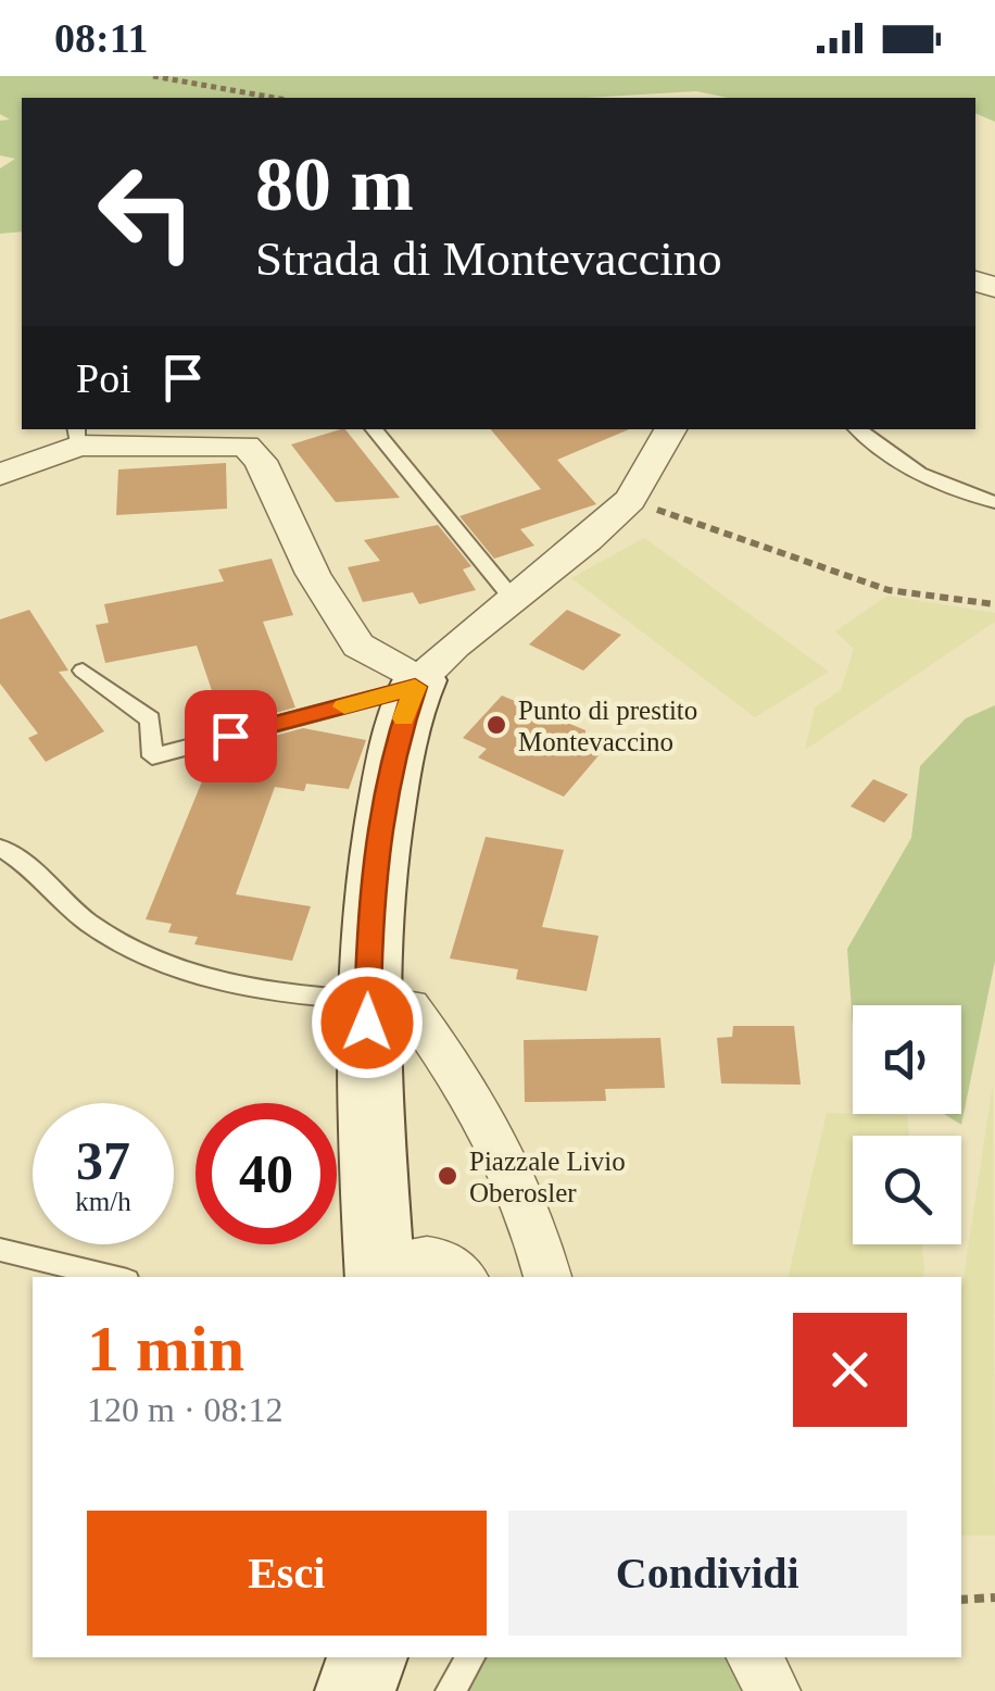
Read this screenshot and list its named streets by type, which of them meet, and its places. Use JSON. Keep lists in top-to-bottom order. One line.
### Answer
{"places":["Punto di prestito Montevaccino","Piazzale Livio Oberosler"],"page":{"status":"08:11","turn":["80 m","Strada di Montevaccino"],"then":"Poi","speed":"37 km/h","limit":"40","heading":["1 min","120 m · 08:12"],"buttons":["Esci","Condividi"]}}
